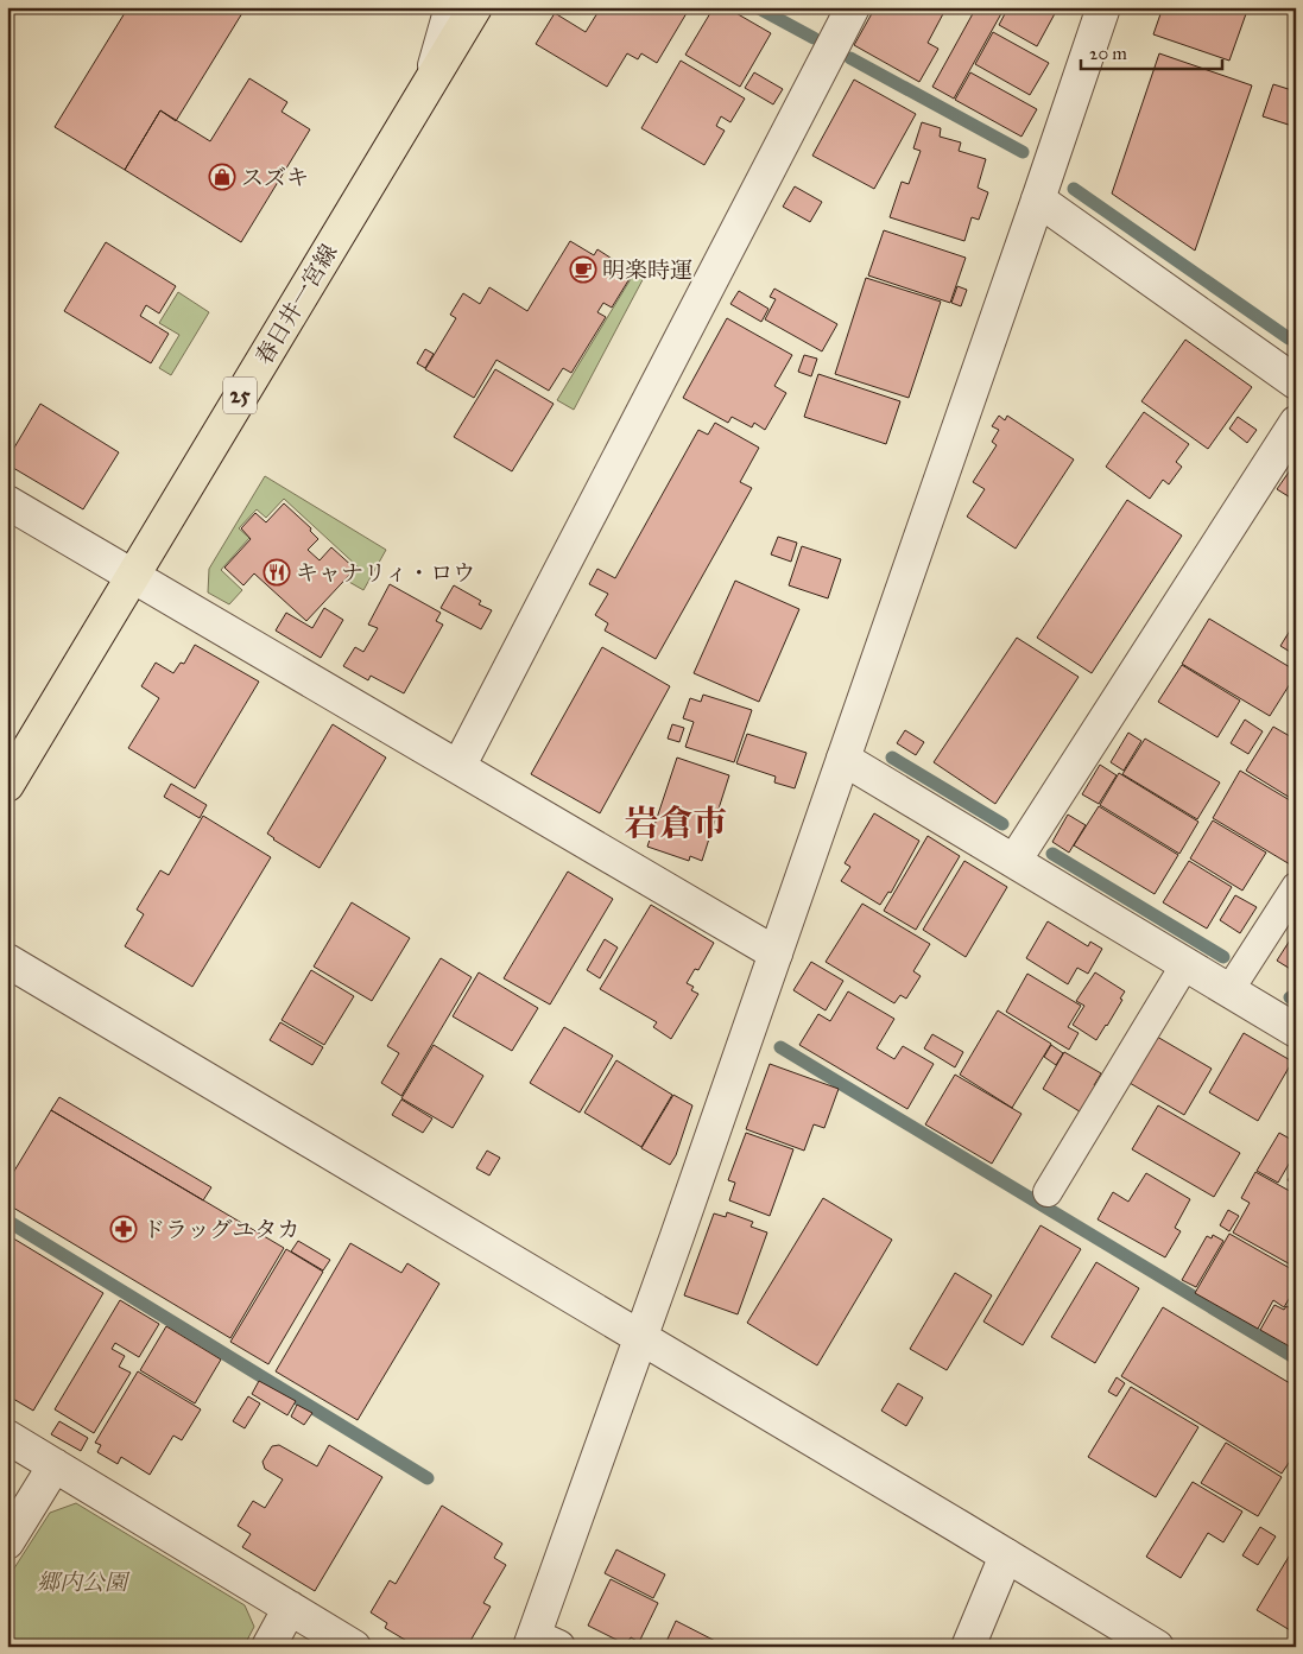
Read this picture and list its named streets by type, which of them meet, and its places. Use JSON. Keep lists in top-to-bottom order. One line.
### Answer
{"streets":{"main road":["春日井一宮線","25"]},"districts":["岩倉市"],"parks":["郷内公園"],"places":{"shop":["スズキ"],"cafe":["明楽時運"],"restaurant":["キャナリィ・ロウ"],"pharmacy":["ドラッグユタカ"]},"scale_bar":"20 m"}
